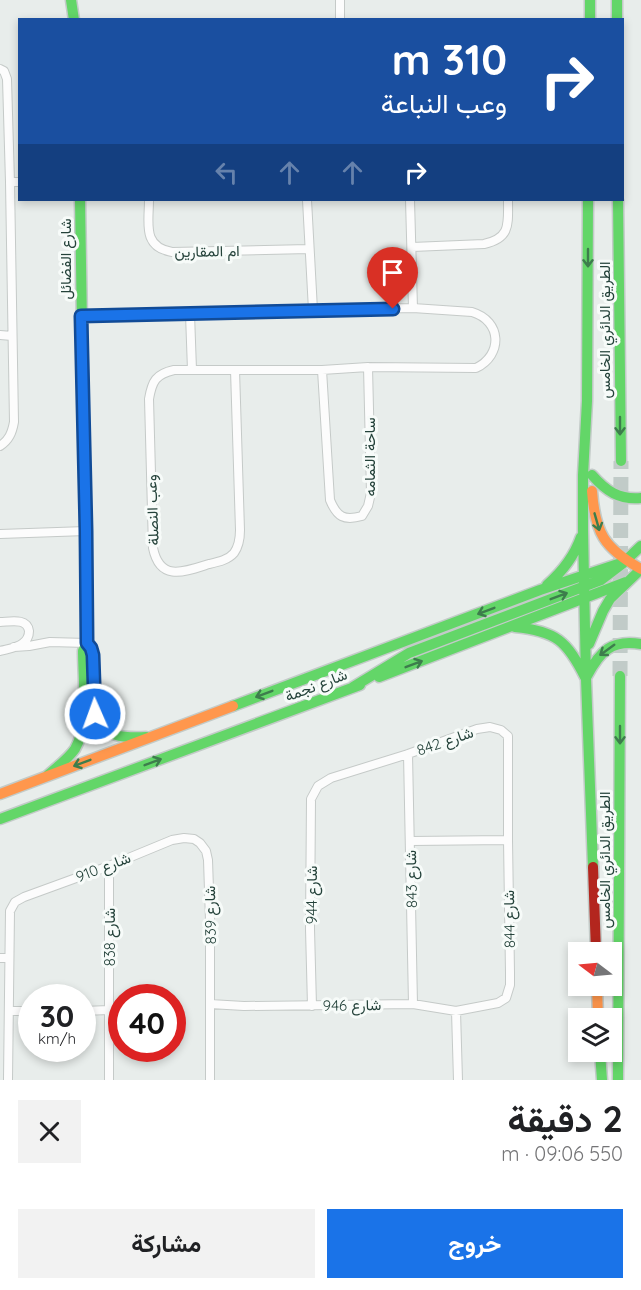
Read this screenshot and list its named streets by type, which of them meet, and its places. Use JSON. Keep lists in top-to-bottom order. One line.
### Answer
{"streets":{"main road":["شارع الفضائل","الطريق الدائري الخامس","شارع نجمة"],"street":["ام المقارين","ساحة الثمامه","وعب النصلة","شارع 842","شارع 910","شارع 843","شارع 944","شارع 839","شارع 844","شارع 838","شارع 946"]},"crossings":[["شارع الفضائل","شارع نجمة"],["ساحة الثمامه","وعب النصلة"],["شارع 842","شارع 843"],["شارع 842","شارع 944"],["شارع 842","شارع 844"],["شارع 910","شارع 839"],["شارع 910","شارع 838"],["شارع 843","شارع 946"],["شارع 944","شارع 946"],["شارع 839","شارع 946"],["شارع 844","شارع 946"]],"north":"left","page":{"turn":["310 m","وعب النباعة"],"speed":"30 km/h","limit":"40","heading":["2 دقيقة","550 m · 09:06"],"buttons":["خروج","مشاركة"]}}
